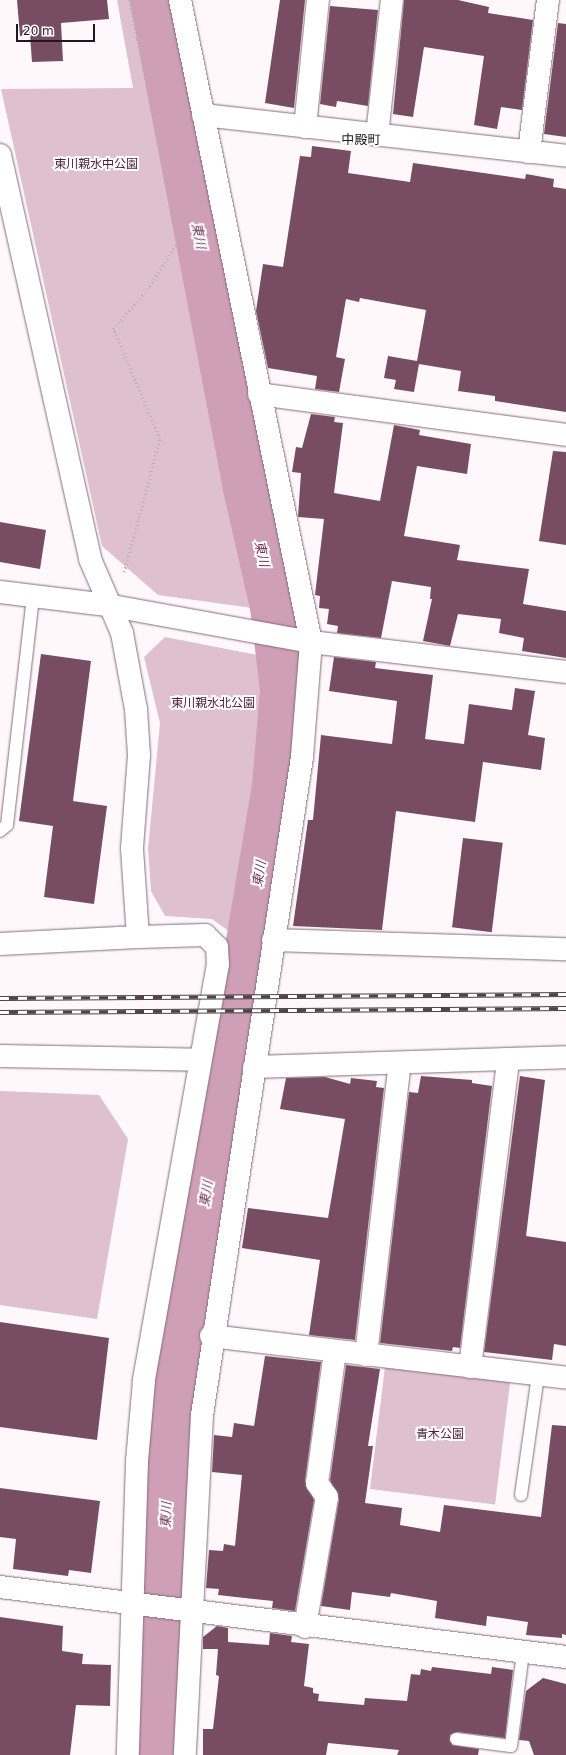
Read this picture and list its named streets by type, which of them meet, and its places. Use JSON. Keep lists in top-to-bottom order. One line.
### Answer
{"districts":["中殿町"],"water":["東川"],"parks":["東川親水中公園","東川親水北公園","青木公園"],"scale_bar":"20 m"}
